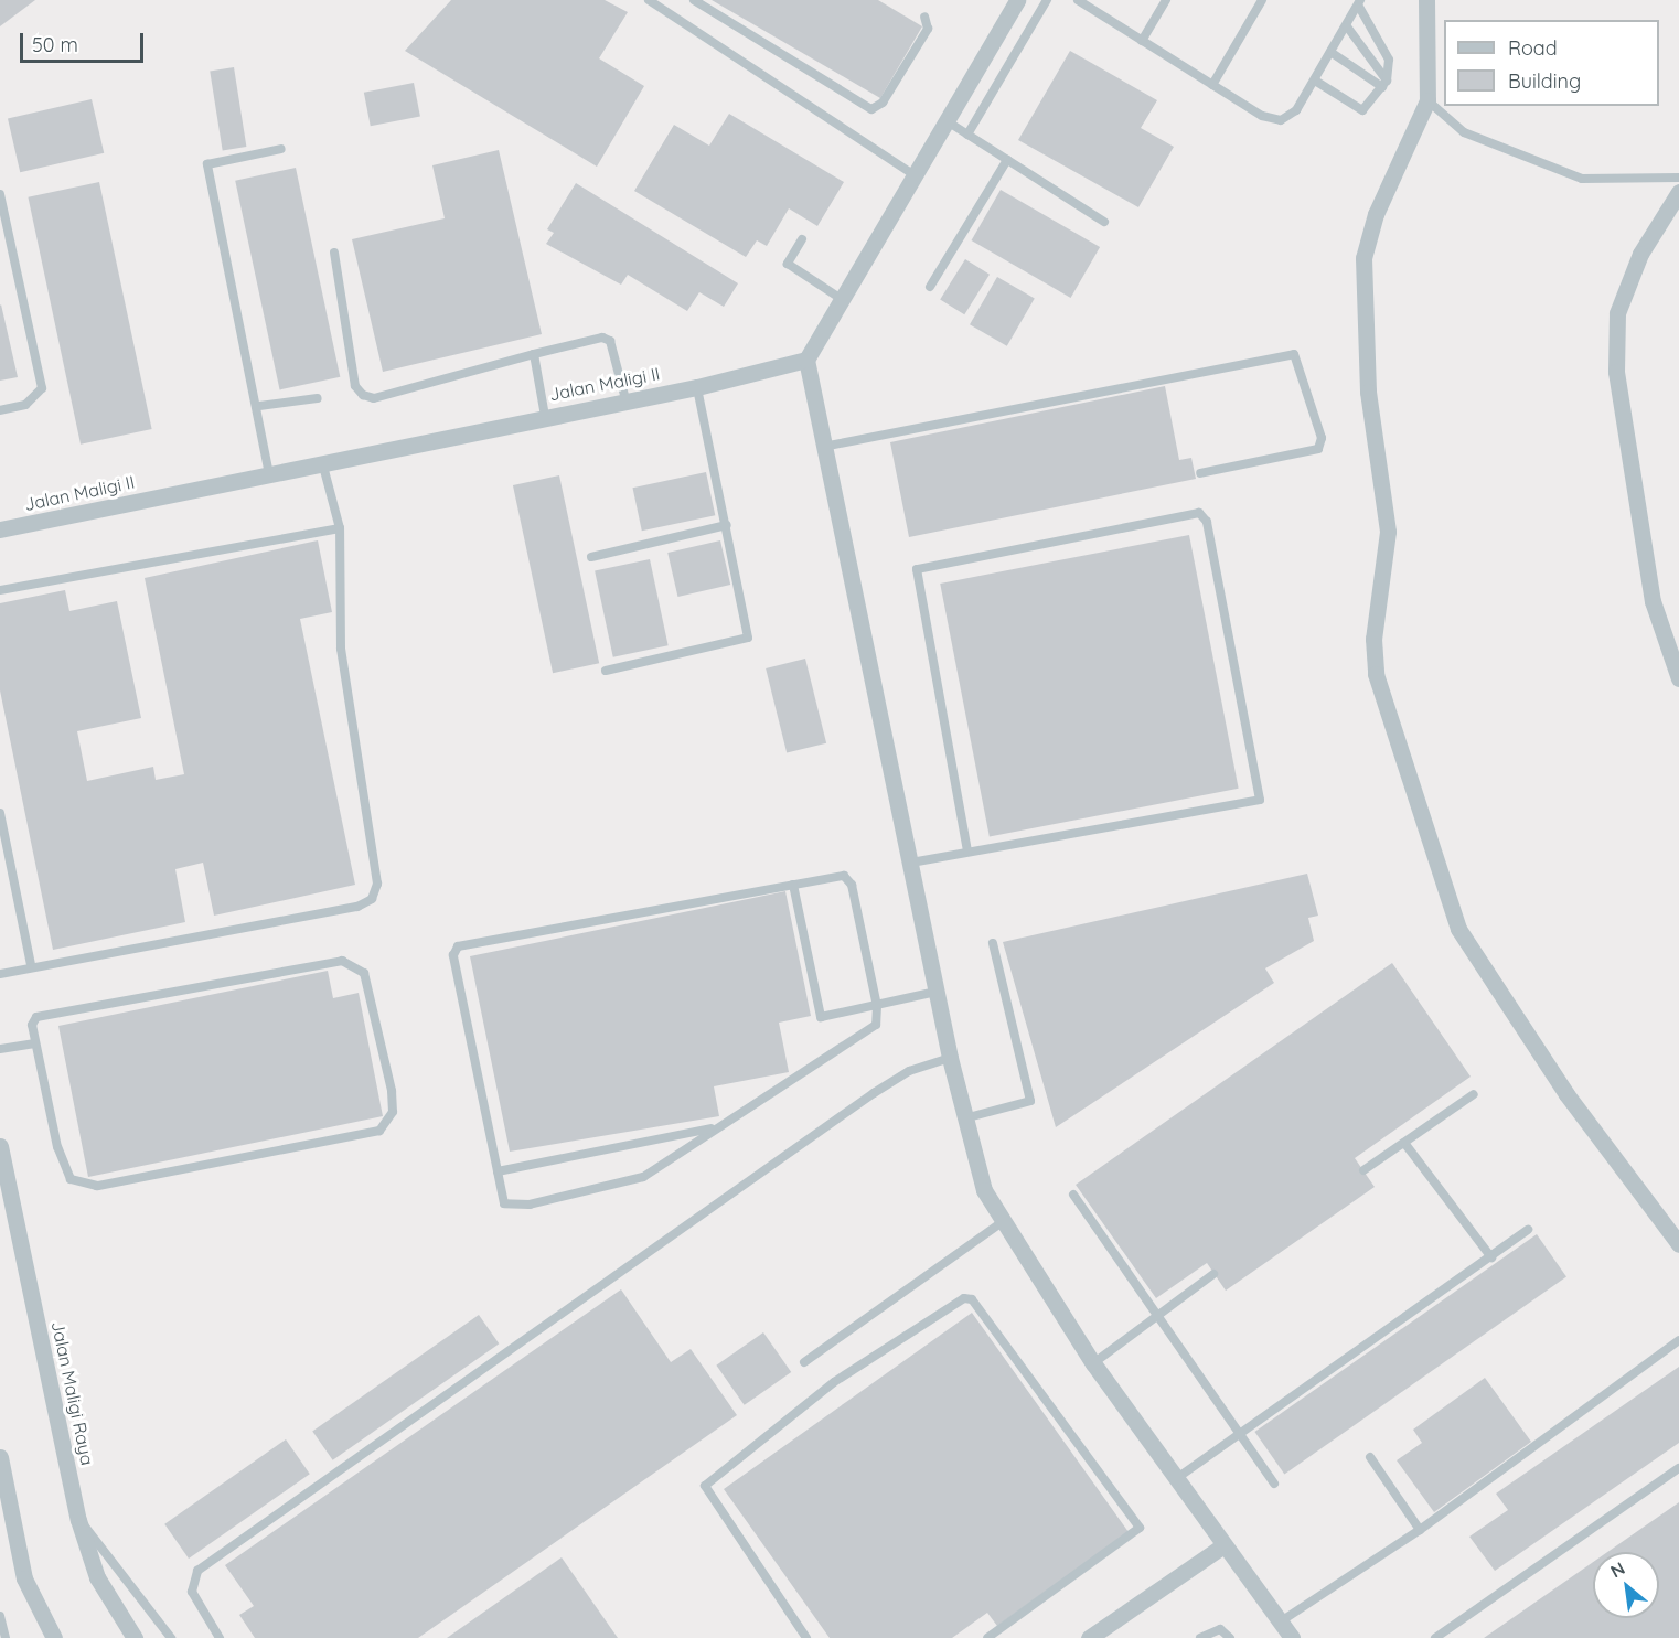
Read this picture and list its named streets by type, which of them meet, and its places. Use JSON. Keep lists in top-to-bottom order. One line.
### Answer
{"streets":{"street":["Jalan Maligi II","Jalan Maligi Raya"]},"legend":["Road","Building"],"scale_bar":"50 m","north":"top left"}
